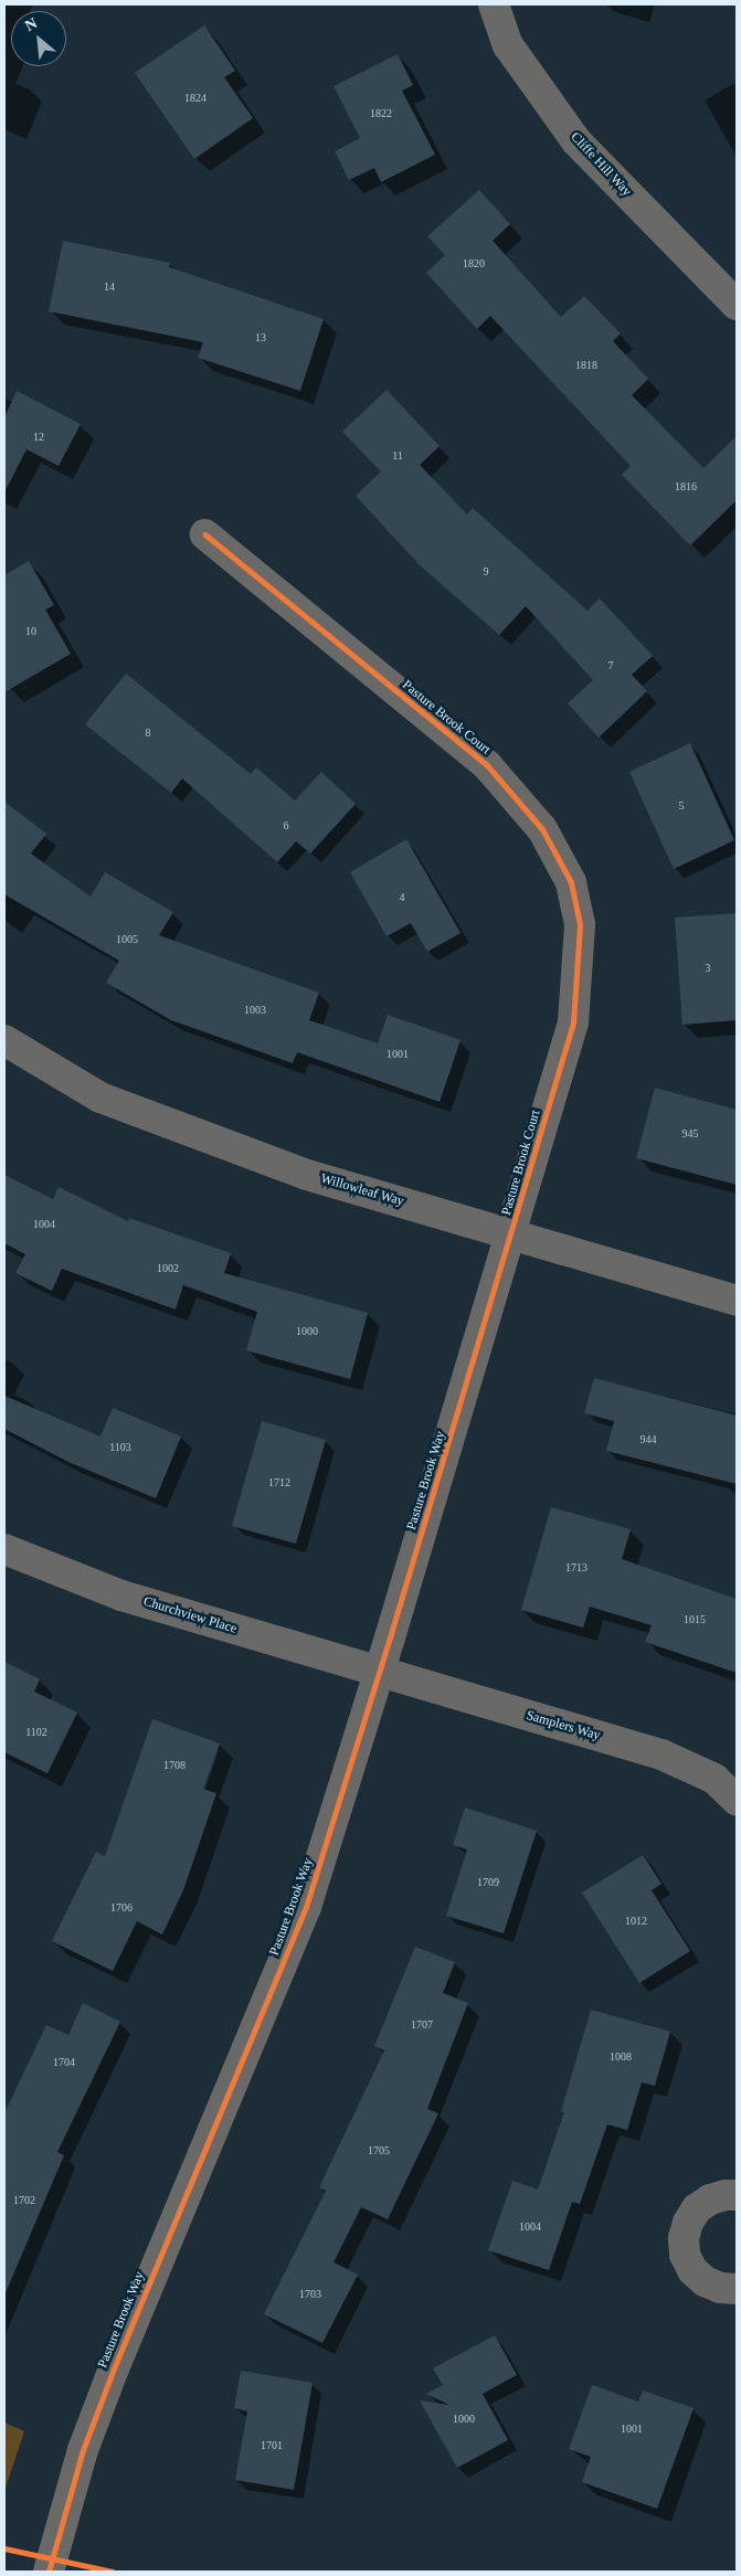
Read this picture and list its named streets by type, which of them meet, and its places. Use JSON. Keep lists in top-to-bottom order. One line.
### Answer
{"streets":{"street":["Cliffe Hill Way","Pasture Brook Court","Willowleaf Way","Pasture Brook Way","Churchview Place","Samplers Way"]},"crossings":[["Pasture Brook Court","Willowleaf Way"],["Pasture Brook Court","Pasture Brook Way"],["Willowleaf Way","Pasture Brook Way"],["Pasture Brook Way","Churchview Place"],["Pasture Brook Way","Samplers Way"],["Churchview Place","Samplers Way"]],"house_numbers":["1824","1822","1820","14","13","1818","12","11","1816","9","10","7","8","5","6","4","1005","3","1003","1001","945","1004","1002","1000","944","1103","1712","1713","1015","1102","1708","1709","1706","1012","1707","1008","1704","1705","1702","1004","1703","1000","1001","1701"],"north":"top left"}
